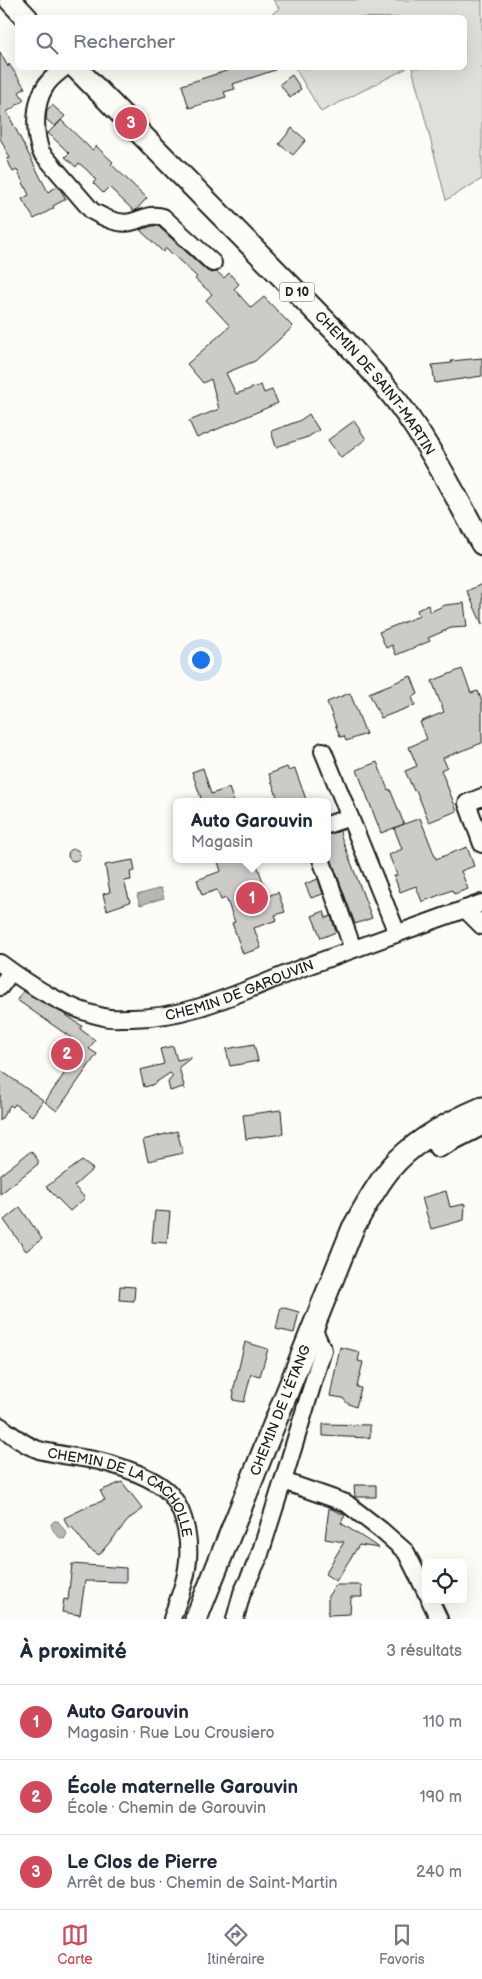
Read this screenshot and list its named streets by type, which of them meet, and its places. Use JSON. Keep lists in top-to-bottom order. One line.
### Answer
{"streets":{"main road":["D 10","CHEMIN DE SAINT-MARTIN","CHEMIN DE L’ÉTANG"],"street":["CHEMIN DE GAROUVIN","CHEMIN DE LA CACHOLLE"]},"page":{"search":"Rechercher","pins":["3","1","2"],"popup":["Auto Garouvin","Magasin"],"heading":["À proximité","3 résultats"],"list":[{"mark":"1","name":"Auto Garouvin","note":"Magasin · Rue Lou Crousiero","value":"110 m"},{"mark":"2","name":"École maternelle Garouvin","note":"École · Chemin de Garouvin","value":"190 m"},{"mark":"3","name":"Le Clos de Pierre","note":"Arrêt de bus · Chemin de Saint-Martin","value":"240 m"}],"nav":["Carte","Itinéraire","Favoris"]}}
